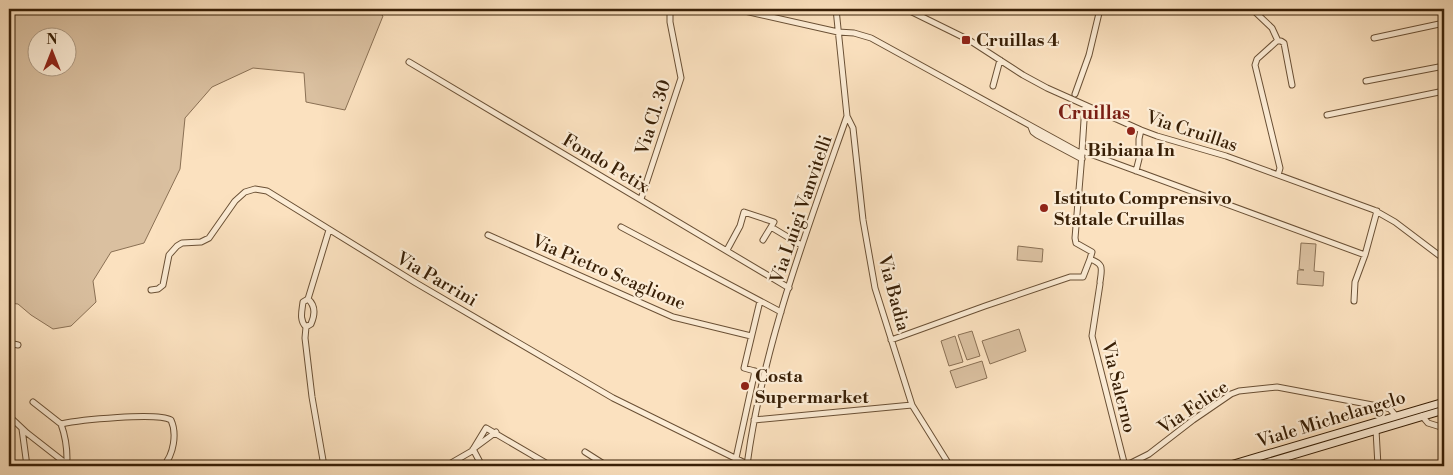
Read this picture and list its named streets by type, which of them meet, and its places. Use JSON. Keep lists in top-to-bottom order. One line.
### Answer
{"streets":{"street":["Via Cl. 30","Via Cruillas","Fondo Petix","Via Luigi Vanvitelli","Via Pietro Scaglione","Via Parrini","Via Badia","Via Salerno","Via Felice","Viale Michelangelo"]},"crossings":[["Via Cl. 30","Fondo Petix"],["Via Cruillas","Via Salerno"],["Fondo Petix","Via Luigi Vanvitelli"],["Via Luigi Vanvitelli","Via Parrini"],["Via Luigi Vanvitelli","Via Badia"],["Via Salerno","Via Felice"],["Via Felice","Viale Michelangelo"]],"districts":["Cruillas"],"places":{"transit":["Cruillas 4"],"other":["Bibiana In","Istituto Comprensivo Statale Cruillas","Costa Supermarket"]},"north":"top"}
